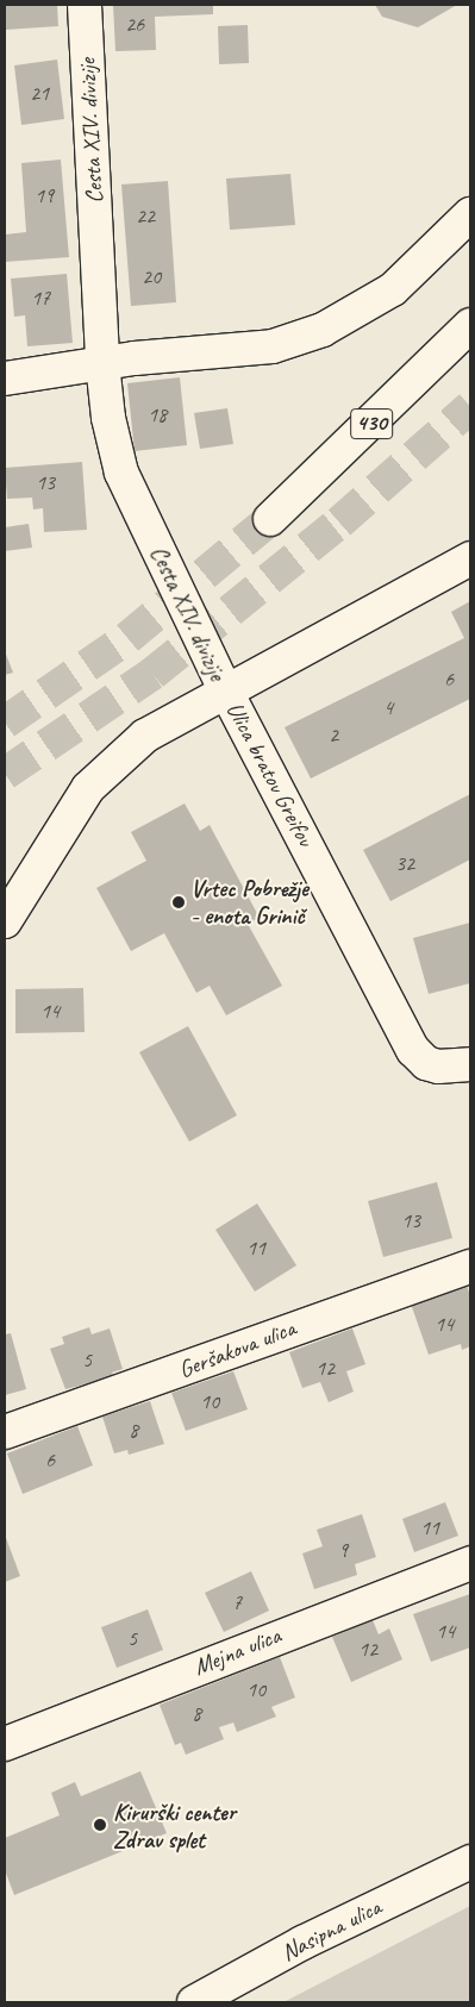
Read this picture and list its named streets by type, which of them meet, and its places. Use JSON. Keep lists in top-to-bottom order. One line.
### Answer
{"streets":{"main road":["Cesta XIV. divizije","430","Ulica bratov Greifov","Geršakova ulica","Mejna ulica","Nasipna ulica"]},"crossings":[["Cesta XIV. divizije","Ulica bratov Greifov"]],"places":["Vrtec Pobrežje - enota Grinič","Kirurški center Zdrav splet"],"house_numbers":["26","21","19","22","20","17","18","13","6","4","2","32","14","13","11","14","5","12","10","8","6","11","9","7","14","5","12","10","8"]}
